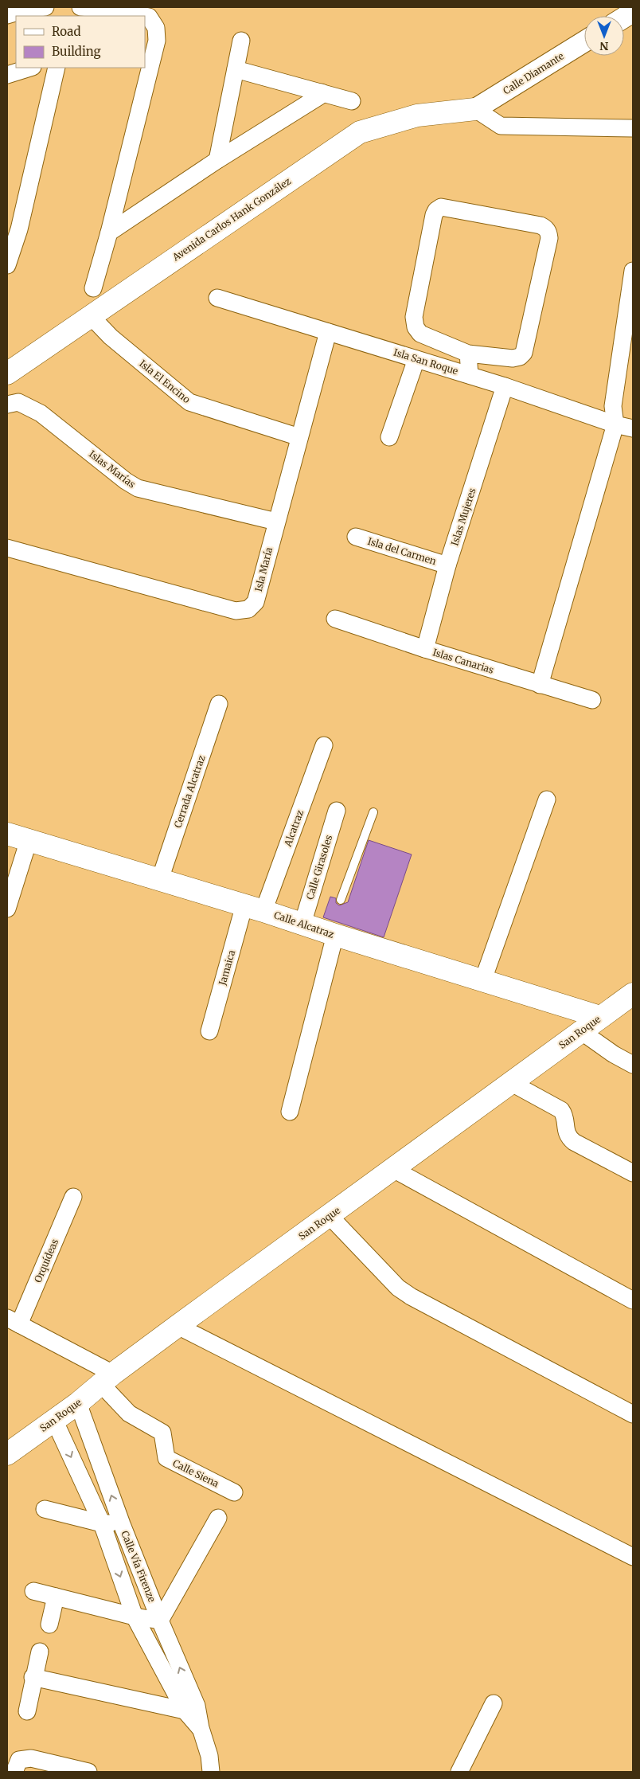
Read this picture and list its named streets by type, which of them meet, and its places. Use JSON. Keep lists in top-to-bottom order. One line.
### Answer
{"streets":{"main road":["Avenida Carlos Hank González","Calle Alcatraz","San Roque"],"street":["Calle Diamante","Isla San Roque","Isla El Encino","Islas Marías","Islas Mujeres","Isla del Carmen","Isla María","Islas Canarias","Cerrada Alcatraz","Alcatraz","Calle Girasoles","Jamaica","Orquídeas","Calle Siena","Calle Vía Firenze"]},"crossings":[["Calle Diamante","Avenida Carlos Hank González"],["Avenida Carlos Hank González","Isla El Encino"],["Isla San Roque","Islas Mujeres"],["Isla San Roque","Isla María"],["Isla El Encino","Isla María"],["Islas Marías","Isla María"],["Islas Mujeres","Isla del Carmen"],["Islas Mujeres","Islas Canarias"],["Cerrada Alcatraz","Calle Alcatraz"],["Alcatraz","Calle Alcatraz"],["Alcatraz","Jamaica"],["Calle Girasoles","Calle Alcatraz"],["Calle Alcatraz","Jamaica"],["Calle Alcatraz","San Roque"],["San Roque","Calle Siena"],["San Roque","Calle Vía Firenze"]],"legend":["Road","Building"],"north":"bottom"}
